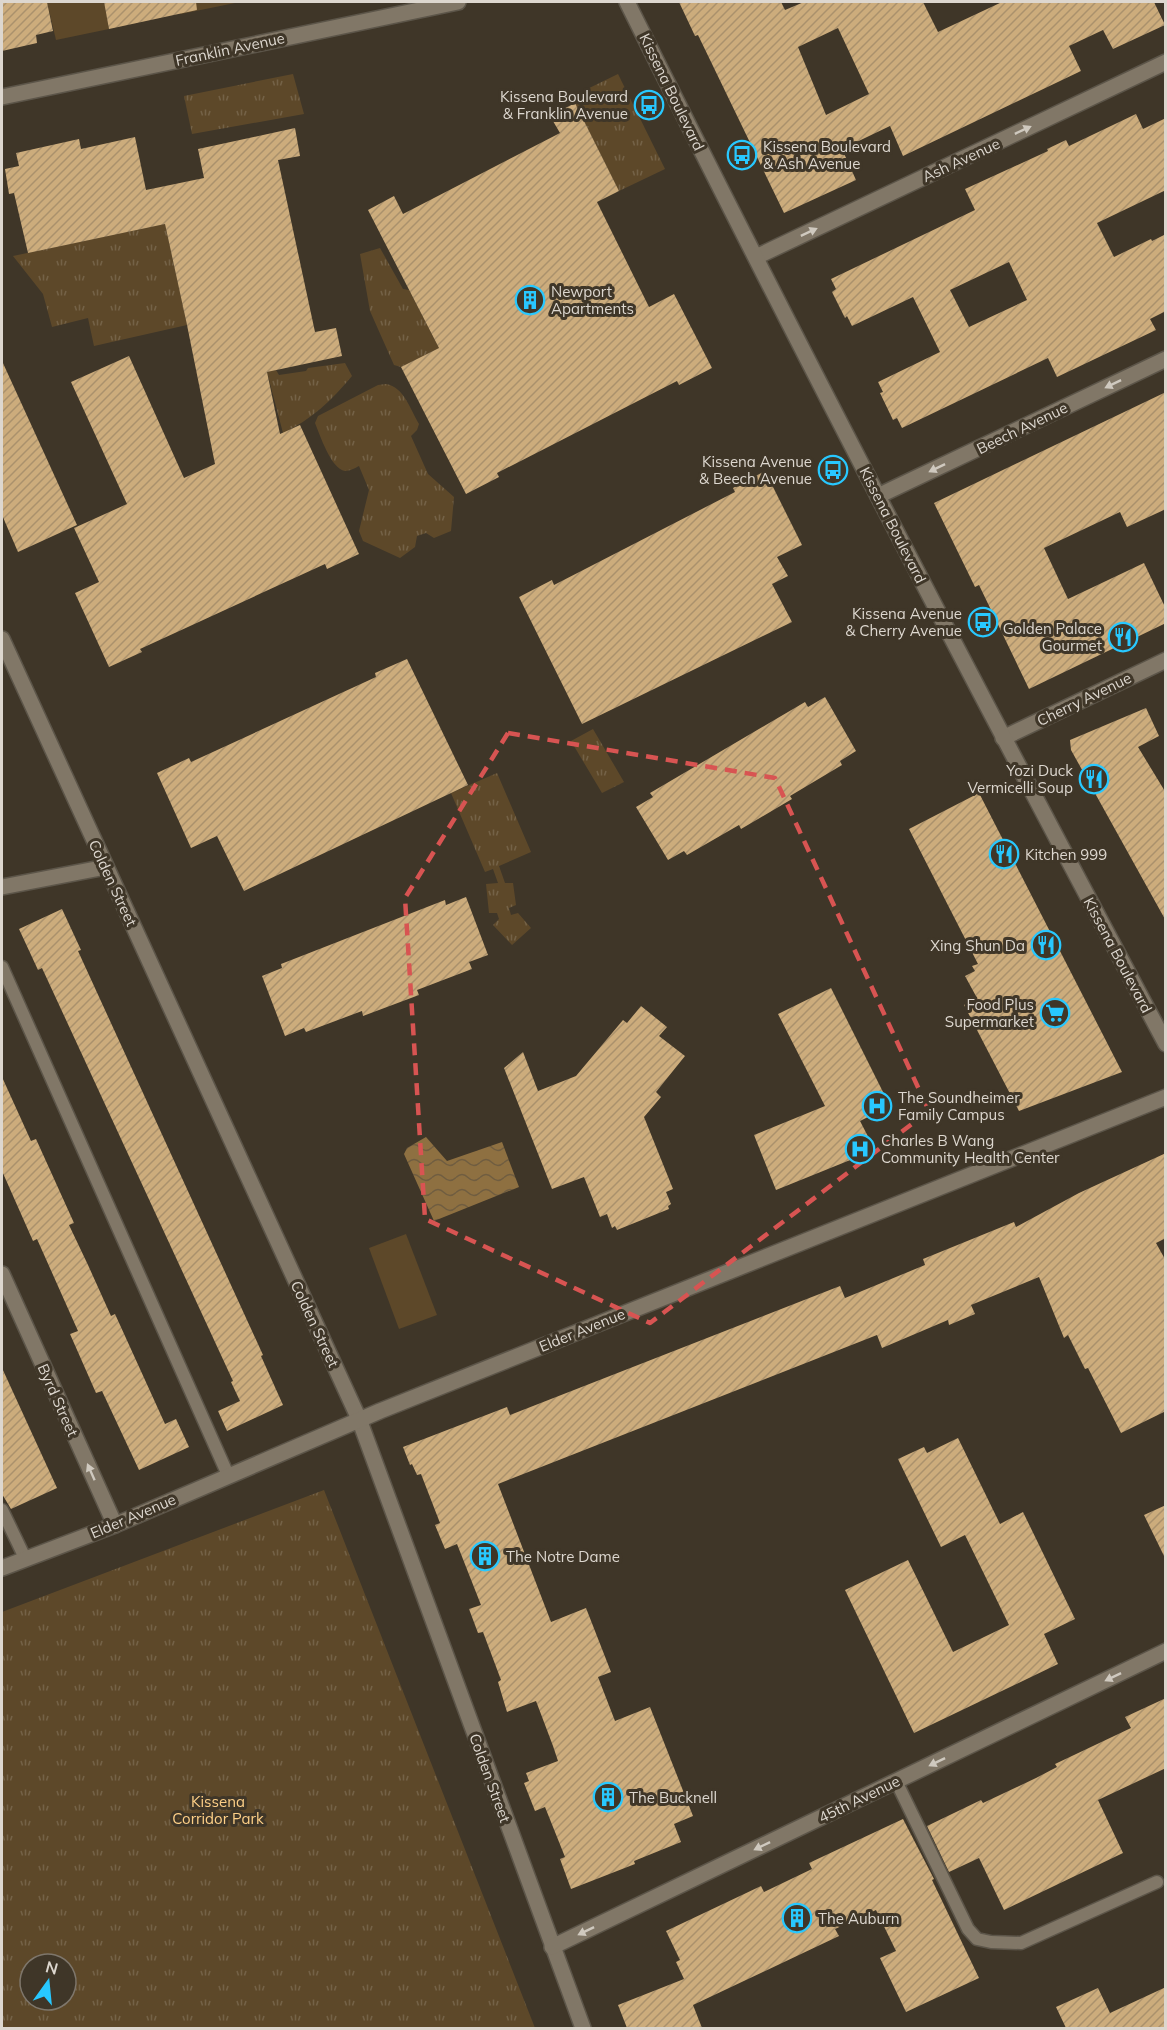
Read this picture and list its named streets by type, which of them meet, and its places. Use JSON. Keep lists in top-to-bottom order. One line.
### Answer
{"streets":{"street":["Franklin Avenue","Kissena Boulevard","Ash Avenue","Beech Avenue","Cherry Avenue","Colden Street","Elder Avenue","Byrd Street","45th Avenue"]},"crossings":[["Kissena Boulevard","Ash Avenue"],["Kissena Boulevard","Beech Avenue"],["Kissena Boulevard","Cherry Avenue"],["Colden Street","Elder Avenue"],["Colden Street","45th Avenue"],["Elder Avenue","Byrd Street"]],"one_way":["Ash Avenue","Beech Avenue","Byrd Street","45th Avenue"],"parks":["Kissena Corridor Park"],"places":{"bus stop":["Kissena Boulevard & Franklin Avenue","Kissena Boulevard & Ash Avenue","Kissena Avenue & Beech Avenue","Kissena Avenue & Cherry Avenue"],"building":["Newport Apartments","The Notre Dame","The Bucknell","The Auburn"],"restaurant":["Golden Palace Gourmet","Yozi Duck Vermicelli Soup","Kitchen 999","Xing Shun Da"],"supermarket":["Food Plus Supermarket"],"hospital":["The Soundheimer Family Campus","Charles B Wang Community Health Center"]},"north":"top"}
